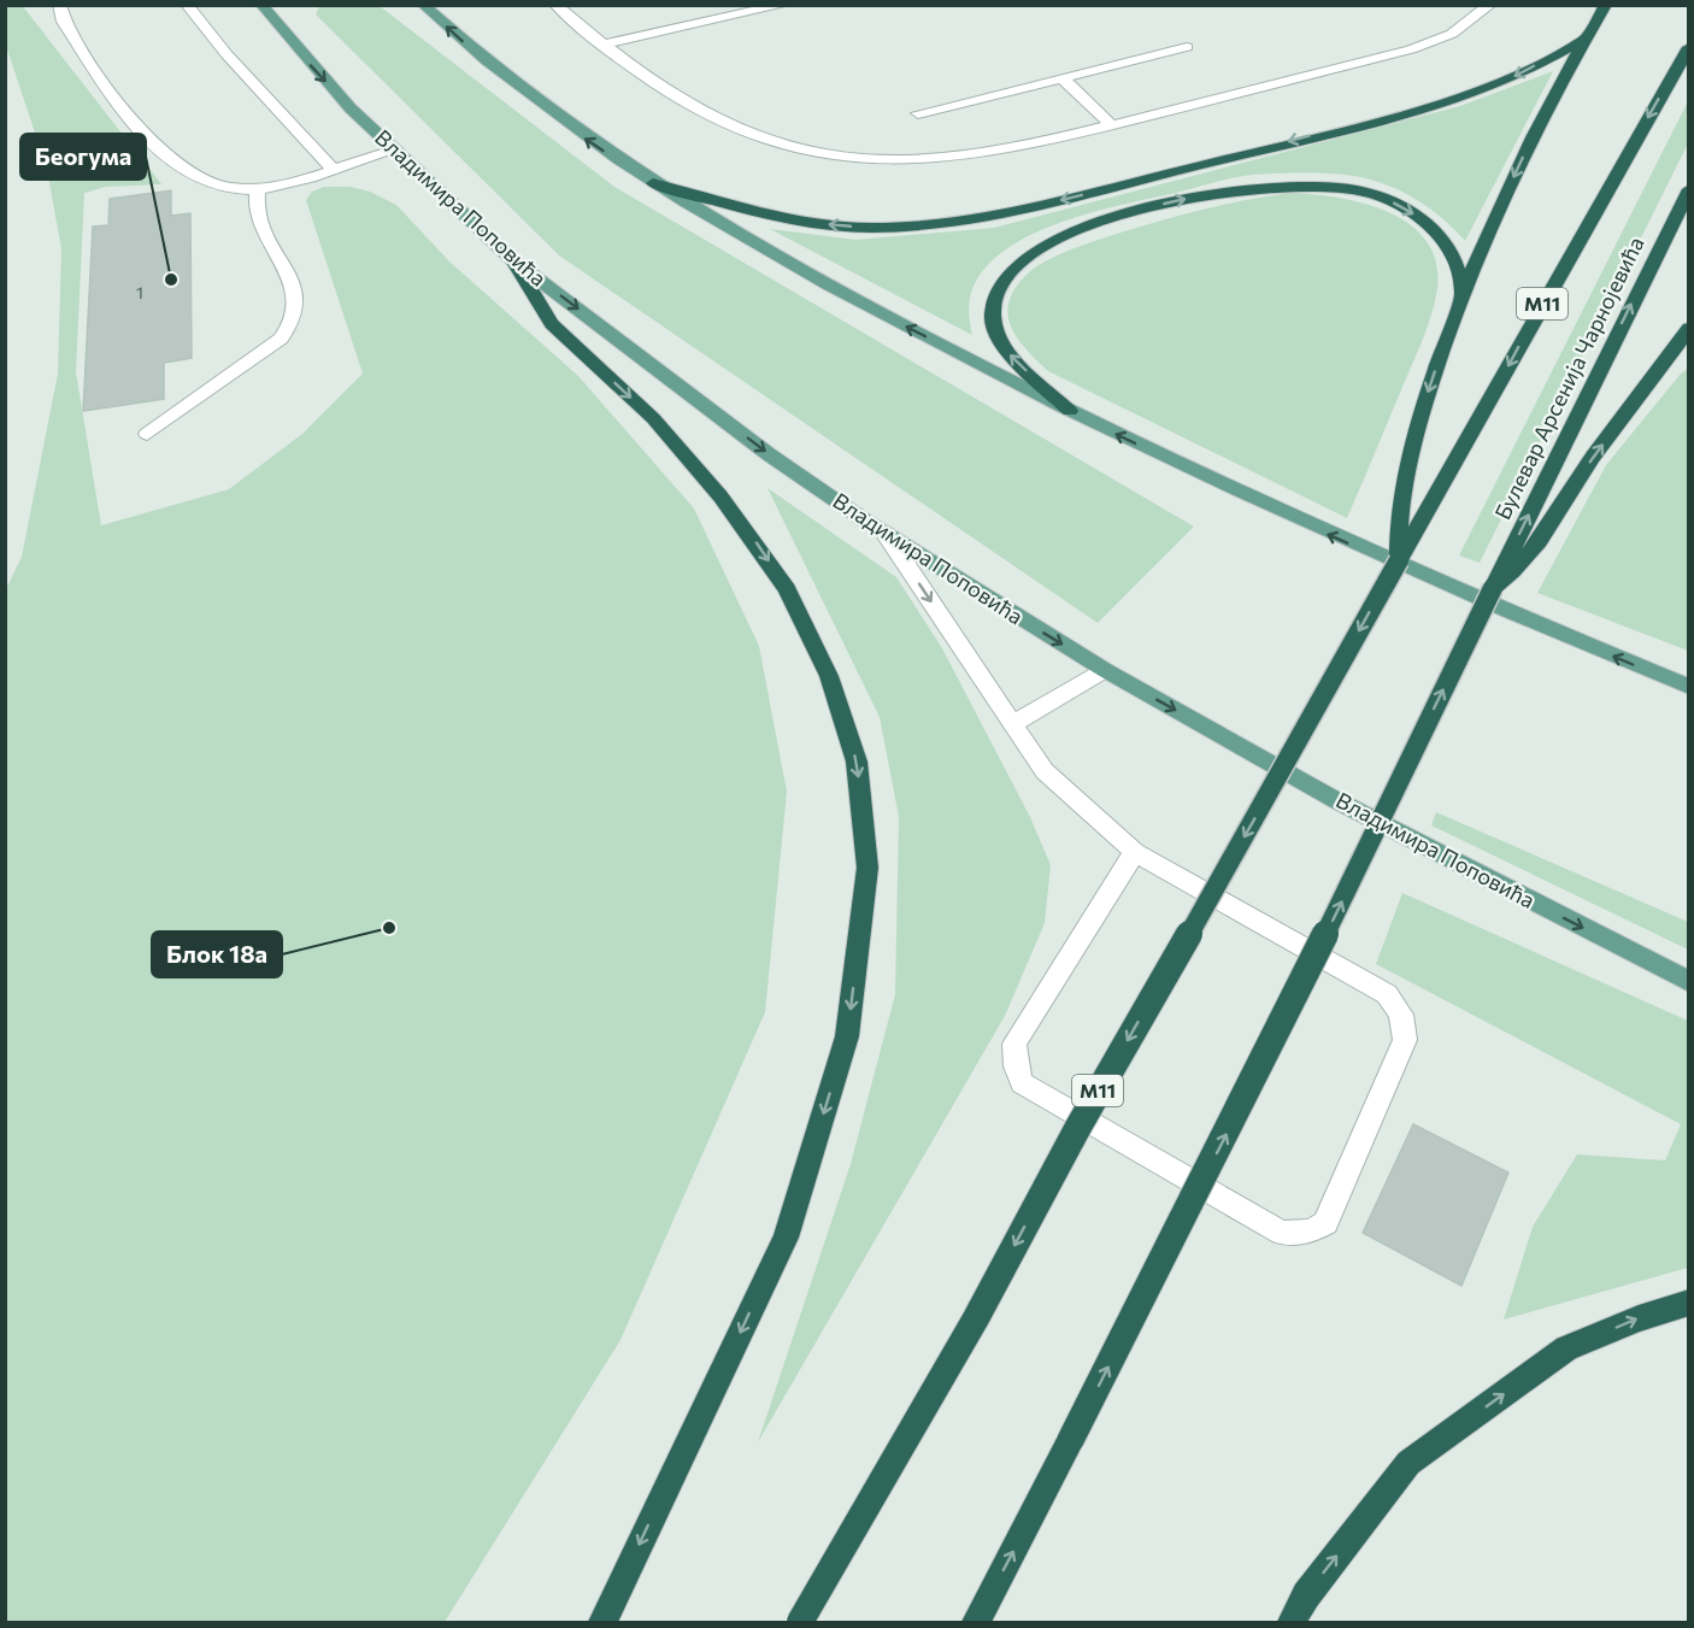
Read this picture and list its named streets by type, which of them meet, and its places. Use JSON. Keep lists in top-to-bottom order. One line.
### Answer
{"streets":{"highway":["M11","Булевар Арсенија Чарнојевића"],"main road":["Владимира Поповића"]},"places":["Беогума","Блок 18а"],"house_numbers":["1"]}
